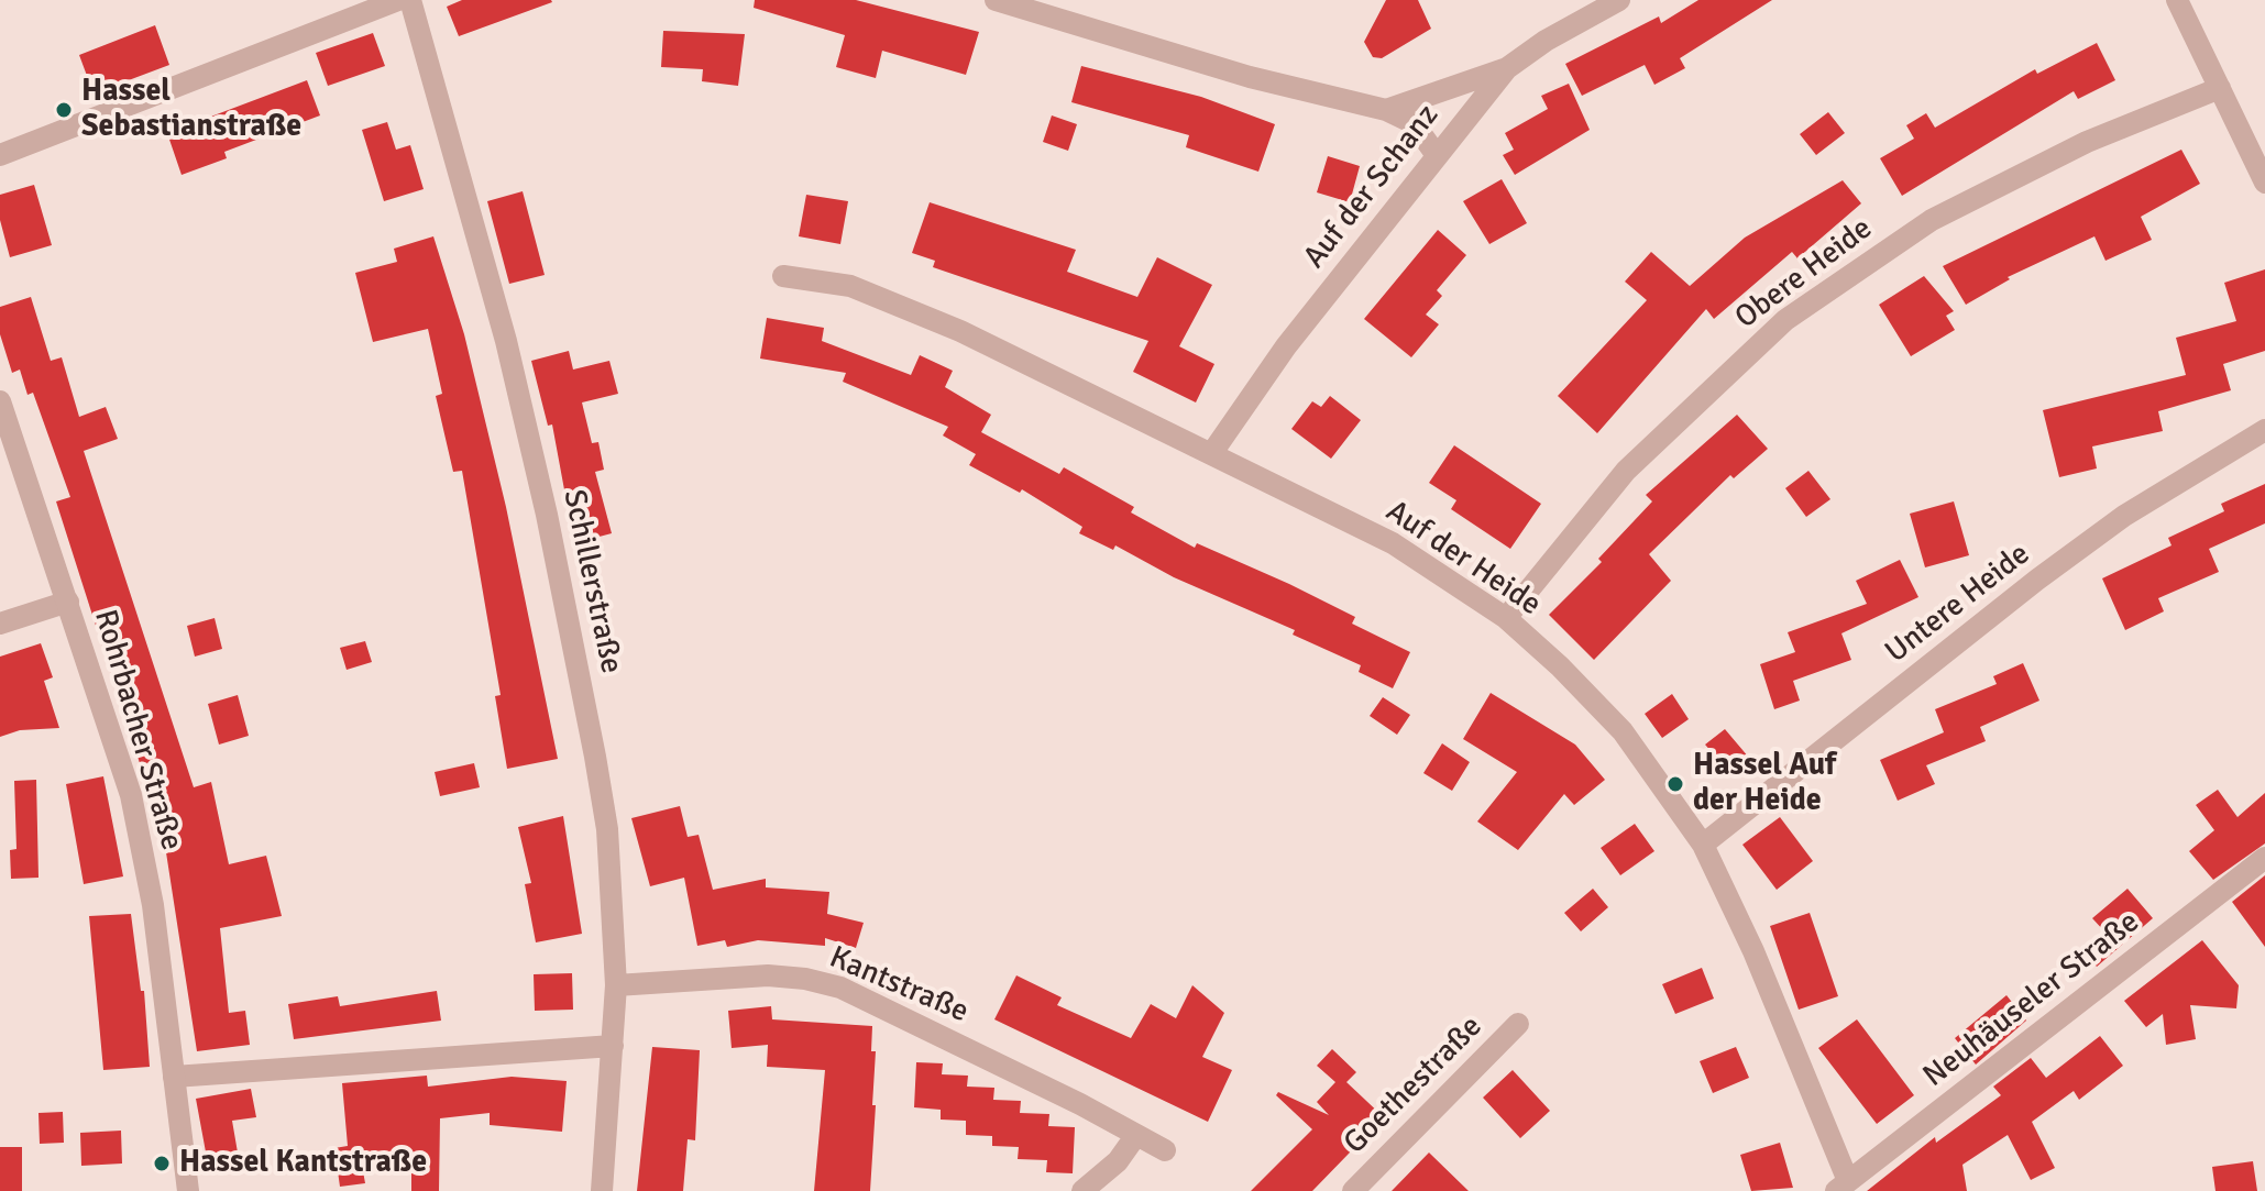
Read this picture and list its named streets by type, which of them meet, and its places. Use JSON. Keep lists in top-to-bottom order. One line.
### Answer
{"streets":{"street":["Auf der Schanz","Obere Heide","Auf der Heide","Schillerstraße","Untere Heide","Rohrbacher Straße","Kantstraße","Neuhäuseler Straße","Goethestraße"]},"crossings":[["Auf der Schanz","Auf der Heide"],["Obere Heide","Auf der Heide"],["Auf der Heide","Untere Heide"],["Auf der Heide","Neuhäuseler Straße"],["Schillerstraße","Kantstraße"]],"places":["Hassel Sebastianstraße","Hassel Auf der Heide","Hassel Kantstraße"]}
